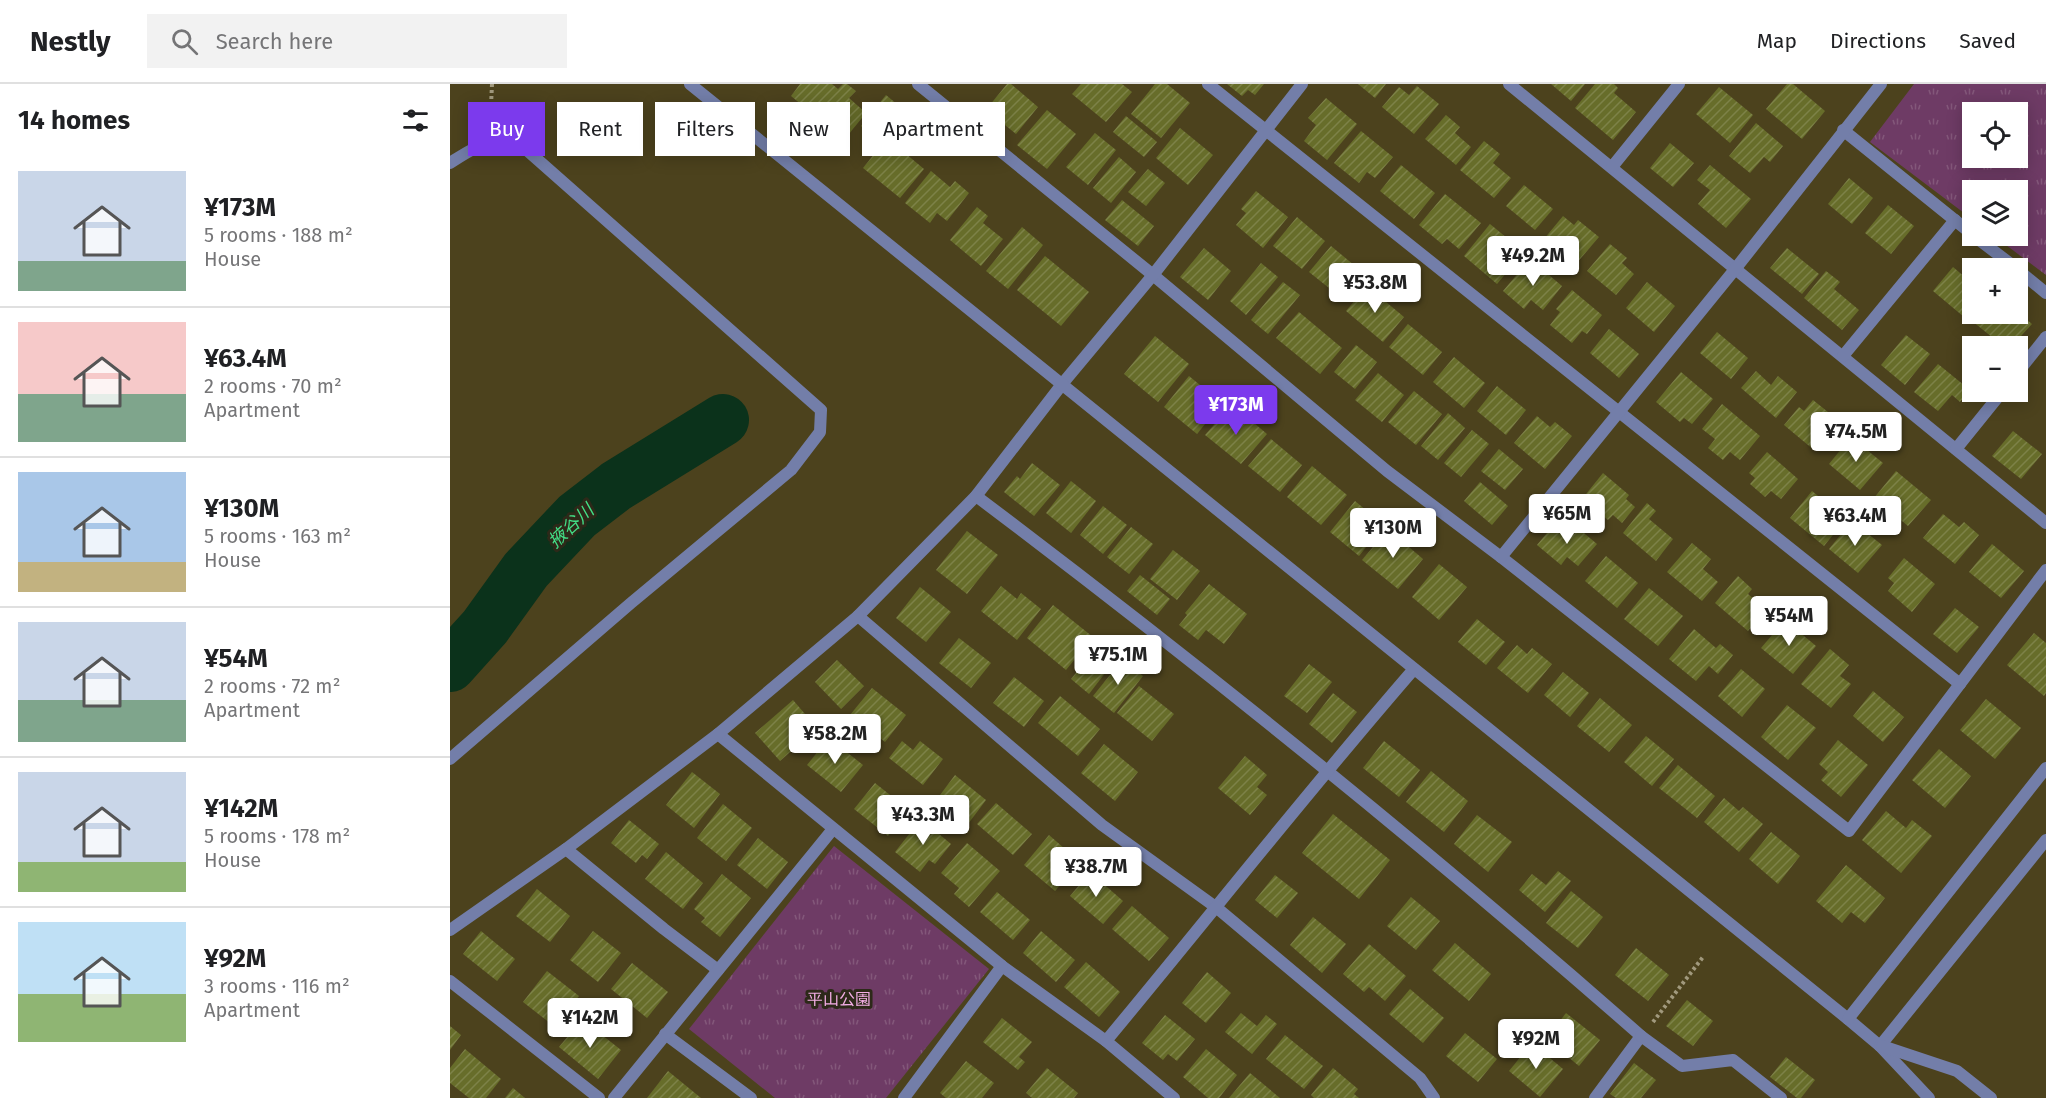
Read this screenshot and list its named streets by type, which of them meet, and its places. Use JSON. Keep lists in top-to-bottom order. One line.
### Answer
{"water":["掖谷川"],"parks":["平山公園"],"page":{"header":"Nestly","search":"Search here","nav":["Map","Directions","Saved"],"heading":"14 homes","map_buttons":["+","−"],"chip":["Buy","Rent","Filters","New","Apartment"],"list":[{"name":"¥173M","note":"5 rooms · 188 m² · House"},{"name":"¥63.4M","note":"2 rooms · 70 m² · Apartment"},{"name":"¥130M","note":"5 rooms · 163 m² · House"},{"name":"¥54M","note":"2 rooms · 72 m² · Apartment"},{"name":"¥142M","note":"5 rooms · 178 m² · House"},{"name":"¥92M","note":"3 rooms · 116 m² · Apartment"}],"price":["¥49.2M","¥53.8M","¥173M","¥74.5M","¥65M","¥63.4M","¥130M","¥54M","¥75.1M","¥58.2M","¥43.3M","¥38.7M","¥142M","¥92M"]}}
